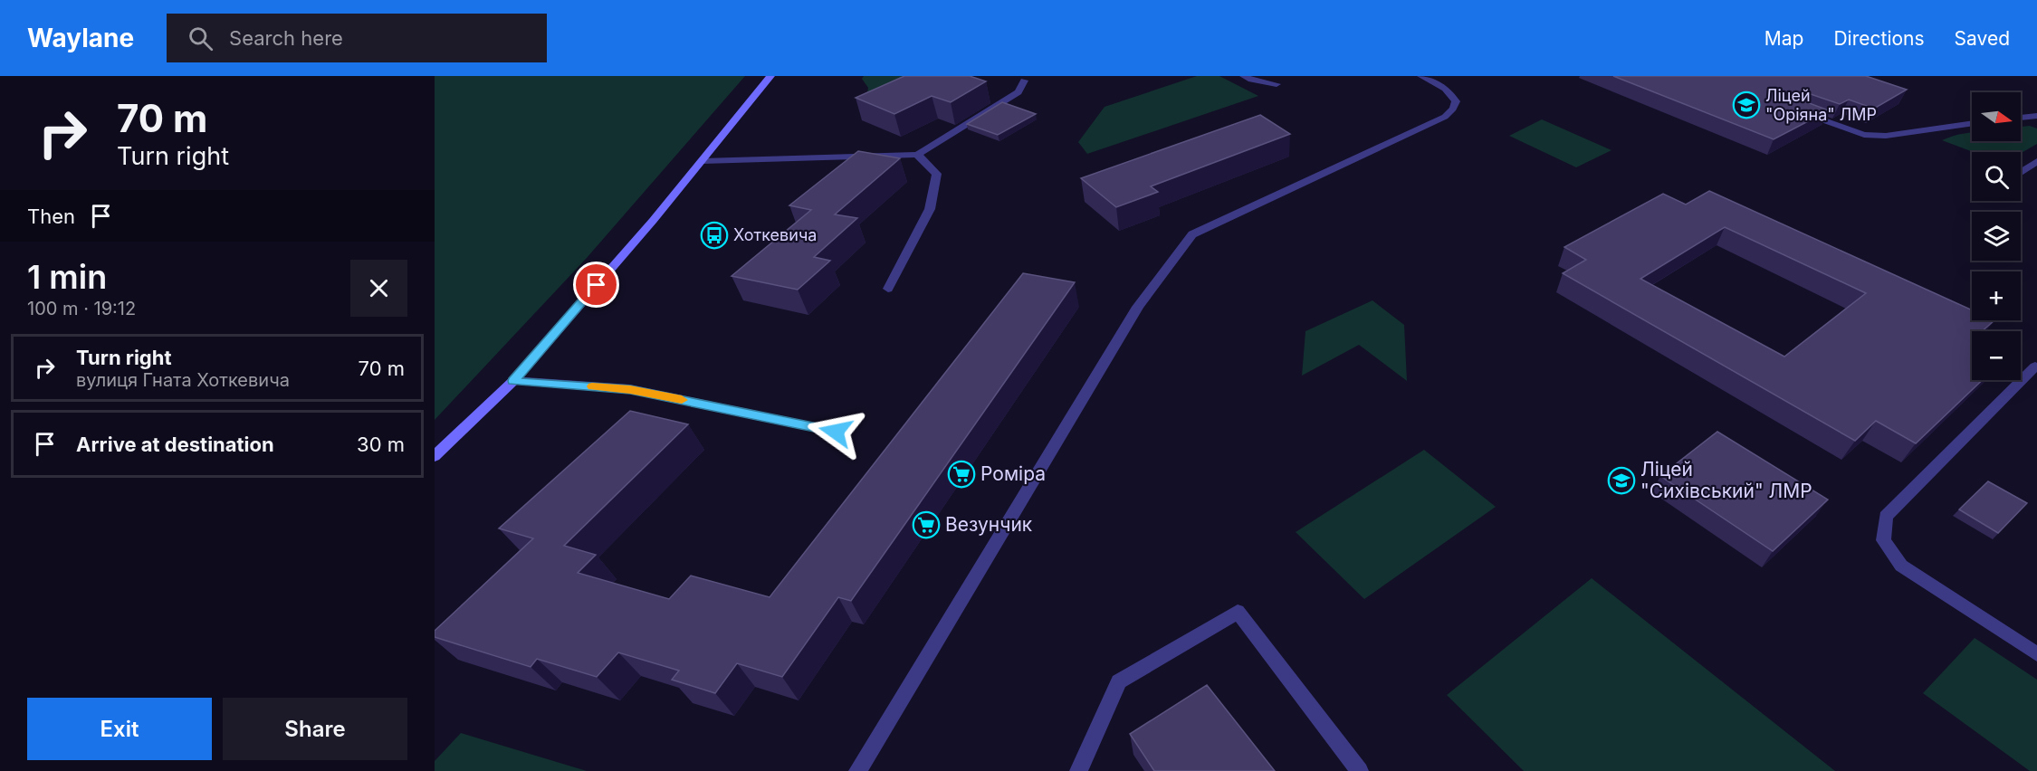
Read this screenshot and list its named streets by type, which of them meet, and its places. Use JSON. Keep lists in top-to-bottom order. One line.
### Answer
{"places":{"school or university":["Ліцей \"Оріяна\" ЛМР","Ліцей \"Сихівський\" ЛМР"],"bus stop":["Хоткевича"],"supermarket":["Роміра","Везунчик"]},"north":"right","page":{"header":"Waylane","search":"Search here","nav":["Map","Directions","Saved"],"turn":["70 m","Turn right"],"map_buttons":["+","−"],"then":"Then","heading":["1 min","100 m · 19:12"],"list":[{"name":"Turn right","note":"вулиця Гната Хоткевича","value":"70 m"},{"name":"Arrive at destination","value":"30 m"}],"buttons":["Exit","Share"]}}
